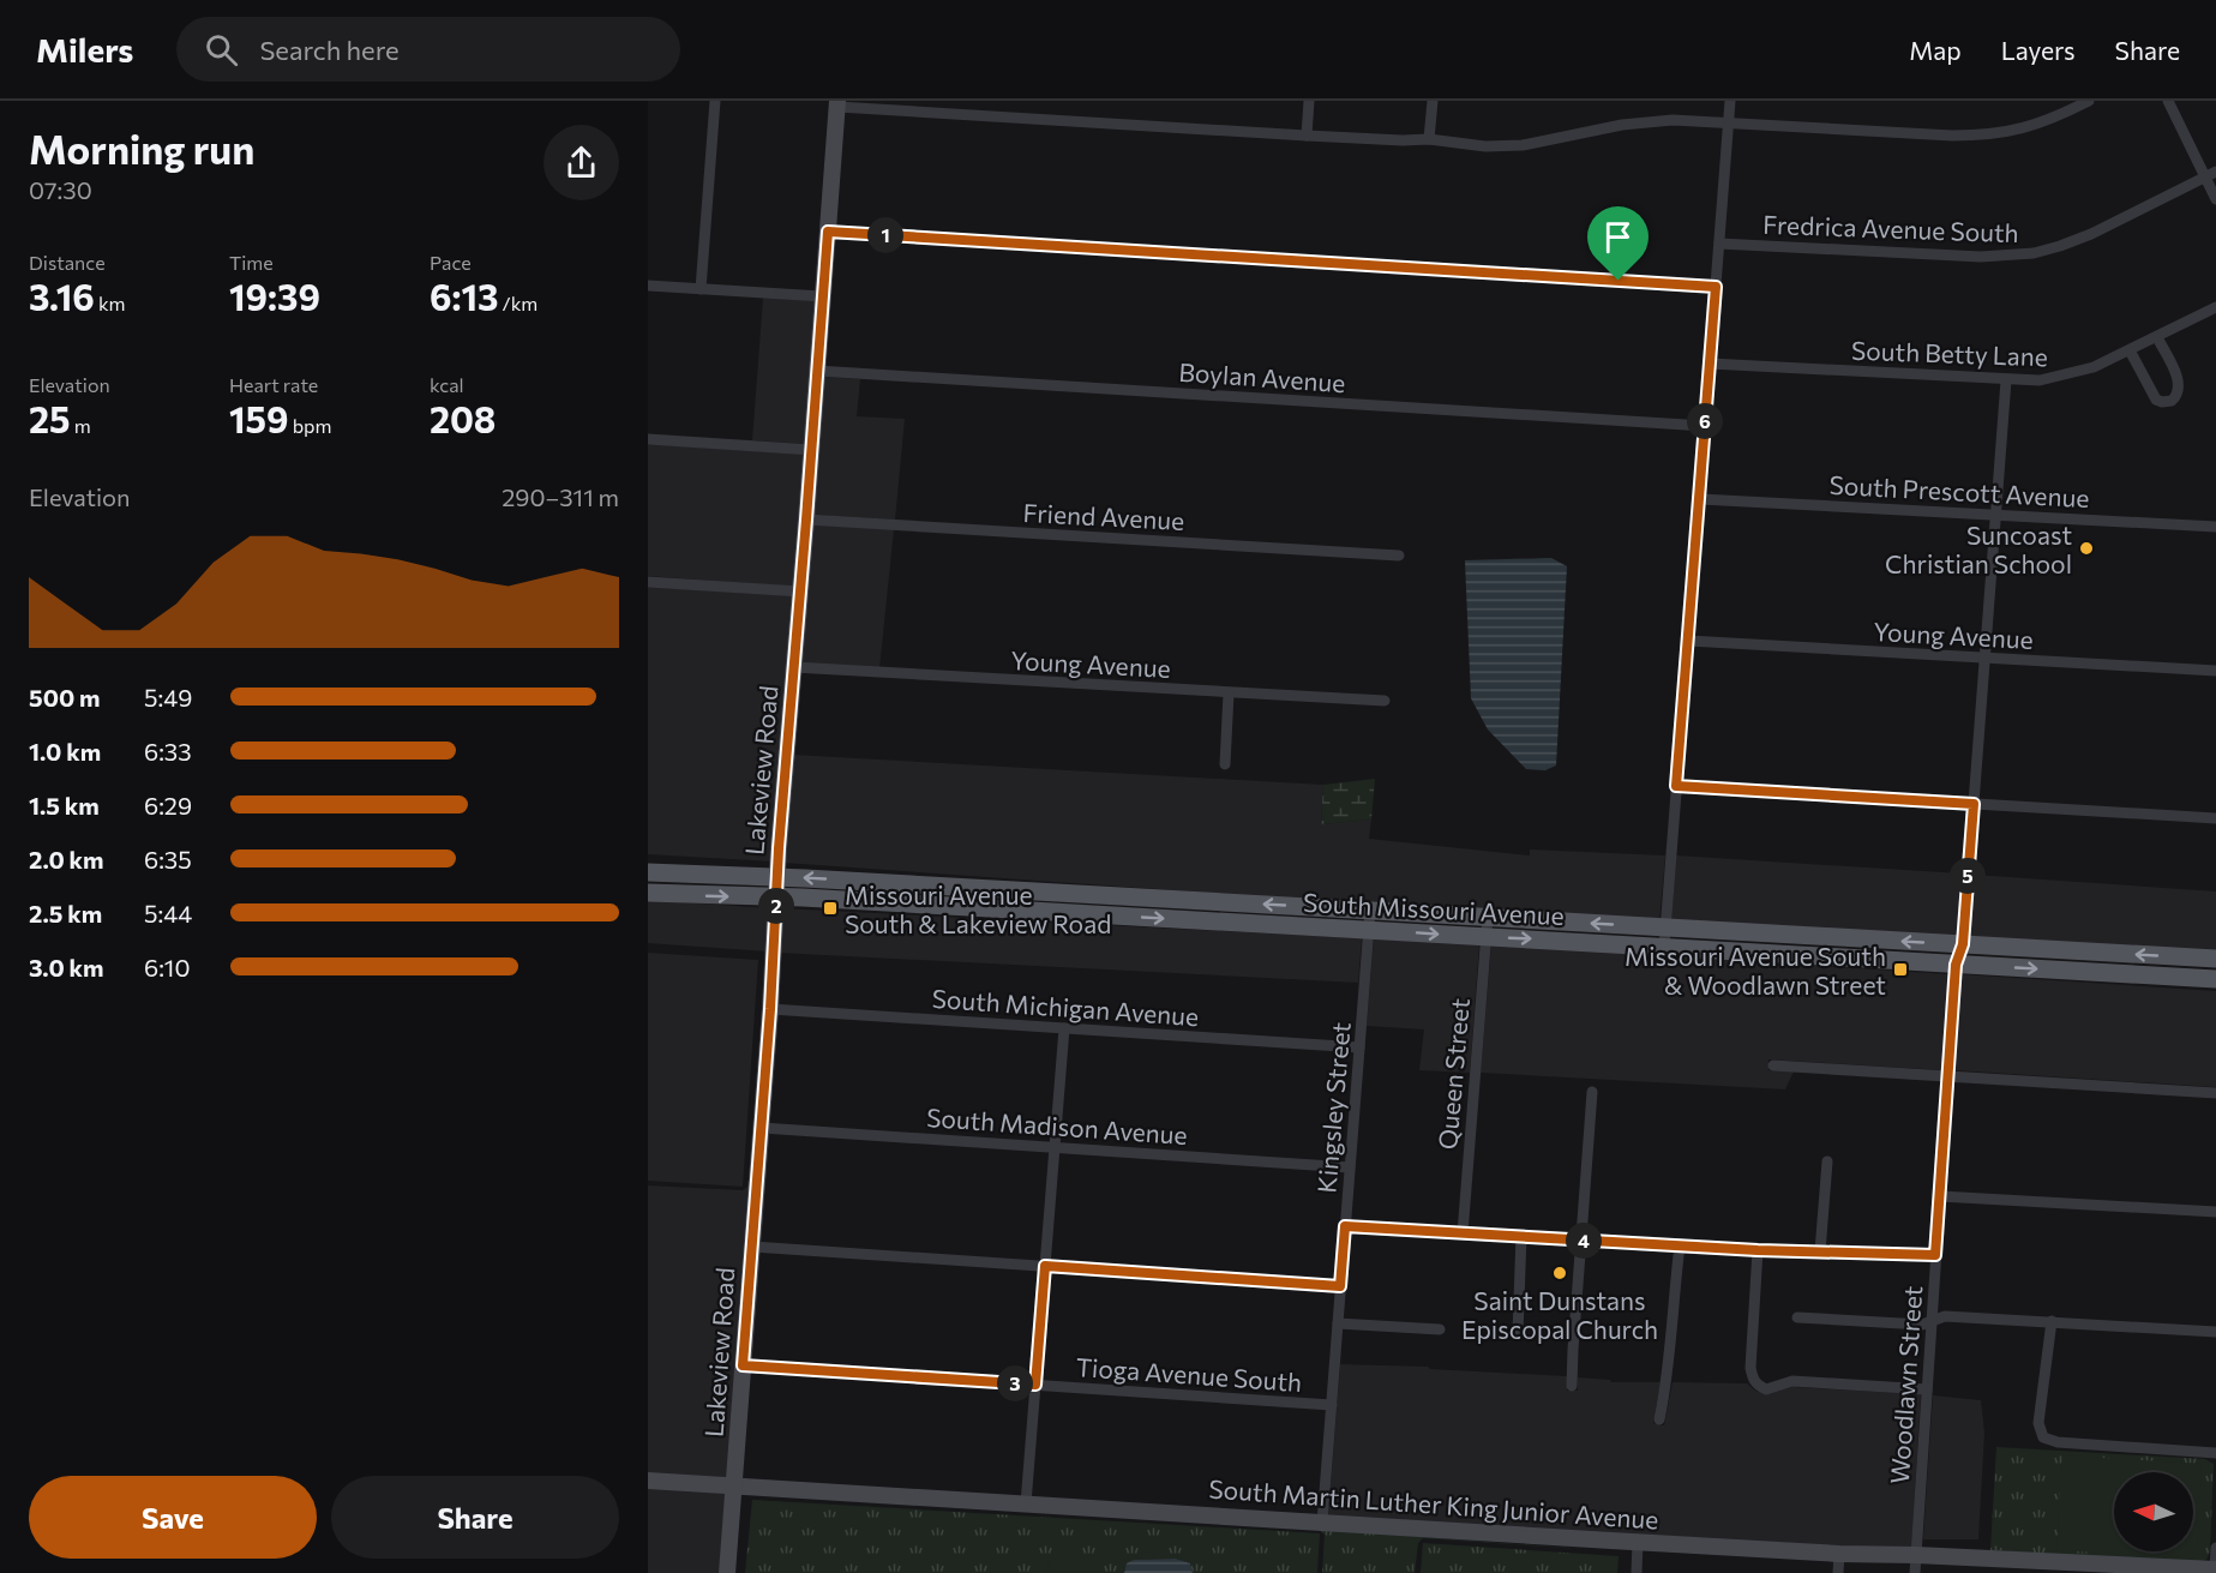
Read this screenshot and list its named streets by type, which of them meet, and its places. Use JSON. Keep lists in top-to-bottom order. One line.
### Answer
{"streets":{"main road":["South Missouri Avenue"],"street":["Fredrica Avenue South","South Betty Lane","Boylan Avenue","South Prescott Avenue","Friend Avenue","Young Avenue","Lakeview Road","South Michigan Avenue","Queen Street","Kingsley Street","South Madison Avenue","Tioga Avenue South","Woodlawn Street","South Martin Luther King Junior Avenue"]},"crossings":[["South Betty Lane","Woodlawn Street"],["Boylan Avenue","Lakeview Road"],["South Prescott Avenue","Woodlawn Street"],["Friend Avenue","Lakeview Road"],["Young Avenue","Lakeview Road"],["Young Avenue","Woodlawn Street"],["Lakeview Road","South Missouri Avenue"],["Lakeview Road","South Michigan Avenue"],["Lakeview Road","South Madison Avenue"],["Lakeview Road","Tioga Avenue South"],["Lakeview Road","South Martin Luther King Junior Avenue"],["South Missouri Avenue","Queen Street"],["South Missouri Avenue","Kingsley Street"],["South Missouri Avenue","Woodlawn Street"],["South Michigan Avenue","Kingsley Street"],["Kingsley Street","South Madison Avenue"],["Kingsley Street","Tioga Avenue South"],["Kingsley Street","South Martin Luther King Junior Avenue"],["Woodlawn Street","South Martin Luther King Junior Avenue"]],"places":{"other":["Suncoast Christian School","Saint Dunstans Episcopal Church"],"transit":["Missouri Avenue South & Lakeview Road","Missouri Avenue South & Woodlawn Street"]},"north":"left","page":{"header":"Milers","search":"Search here","nav":["Map","Layers","Share"],"heading":["Morning run","07:30"],"pins":["1","6","5","2","4","3"],"stats":[["Distance","3.16 km"],["Time","19:39"],["Pace","6:13 /km"],["Elevation","25 m"],["Heart rate","159 bpm"],["kcal","208"]],"chart":["Elevation","290–311 m"],"list":[{"name":"500 m","note":"5:49"},{"name":"1.0 km","note":"6:33"},{"name":"1.5 km","note":"6:29"},{"name":"2.0 km","note":"6:35"},{"name":"2.5 km","note":"5:44"},{"name":"3.0 km","note":"6:10"}],"buttons":["Save","Share"]}}
